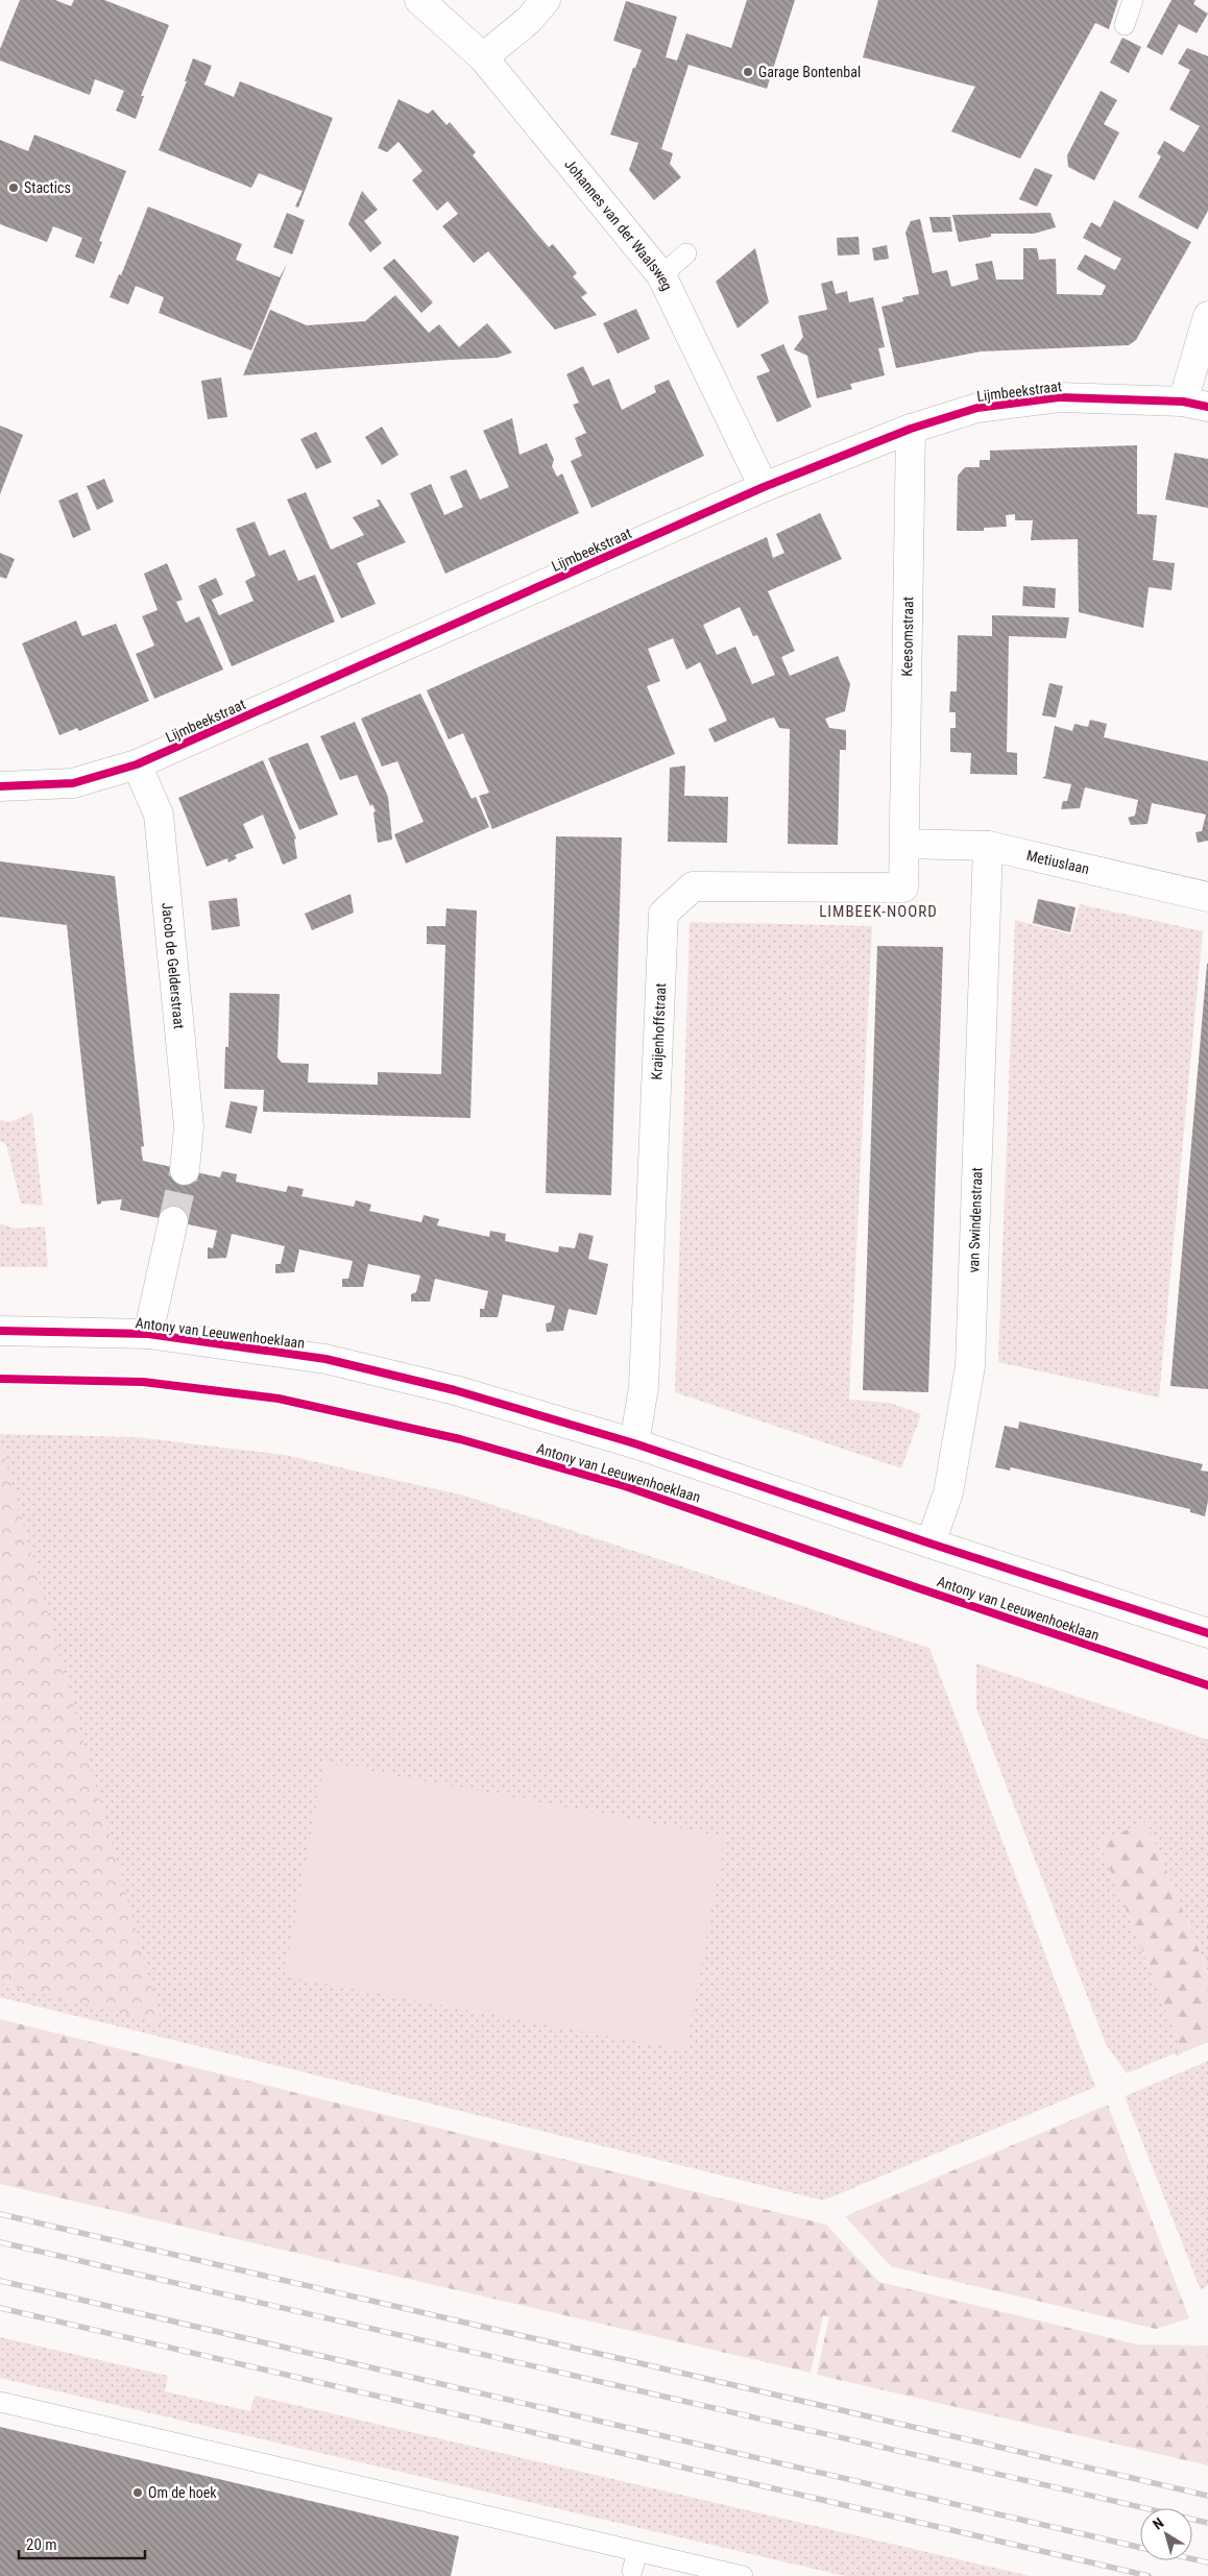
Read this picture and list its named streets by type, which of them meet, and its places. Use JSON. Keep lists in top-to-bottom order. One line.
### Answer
{"streets":{"street":["Johannes van der Waalsweg","Lijmbeekstraat","Keesomstraat","Metiuslaan","Jacob de Gelderstraat","Kraijenhoffstraat","van Swindenstraat","Antony van Leeuwenhoeklaan"]},"crossings":[["Johannes van der Waalsweg","Lijmbeekstraat"],["Lijmbeekstraat","Keesomstraat"],["Lijmbeekstraat","Jacob de Gelderstraat"],["Keesomstraat","Metiuslaan"],["Keesomstraat","Kraijenhoffstraat"],["Metiuslaan","Kraijenhoffstraat"],["Metiuslaan","van Swindenstraat"],["Kraijenhoffstraat","Antony van Leeuwenhoeklaan"],["van Swindenstraat","Antony van Leeuwenhoeklaan"]],"districts":["LIMBEEK-NOORD"],"places":["Garage Bontenbal","Stactics","Om de hoek"],"scale_bar":"20 m","north":"top left"}
